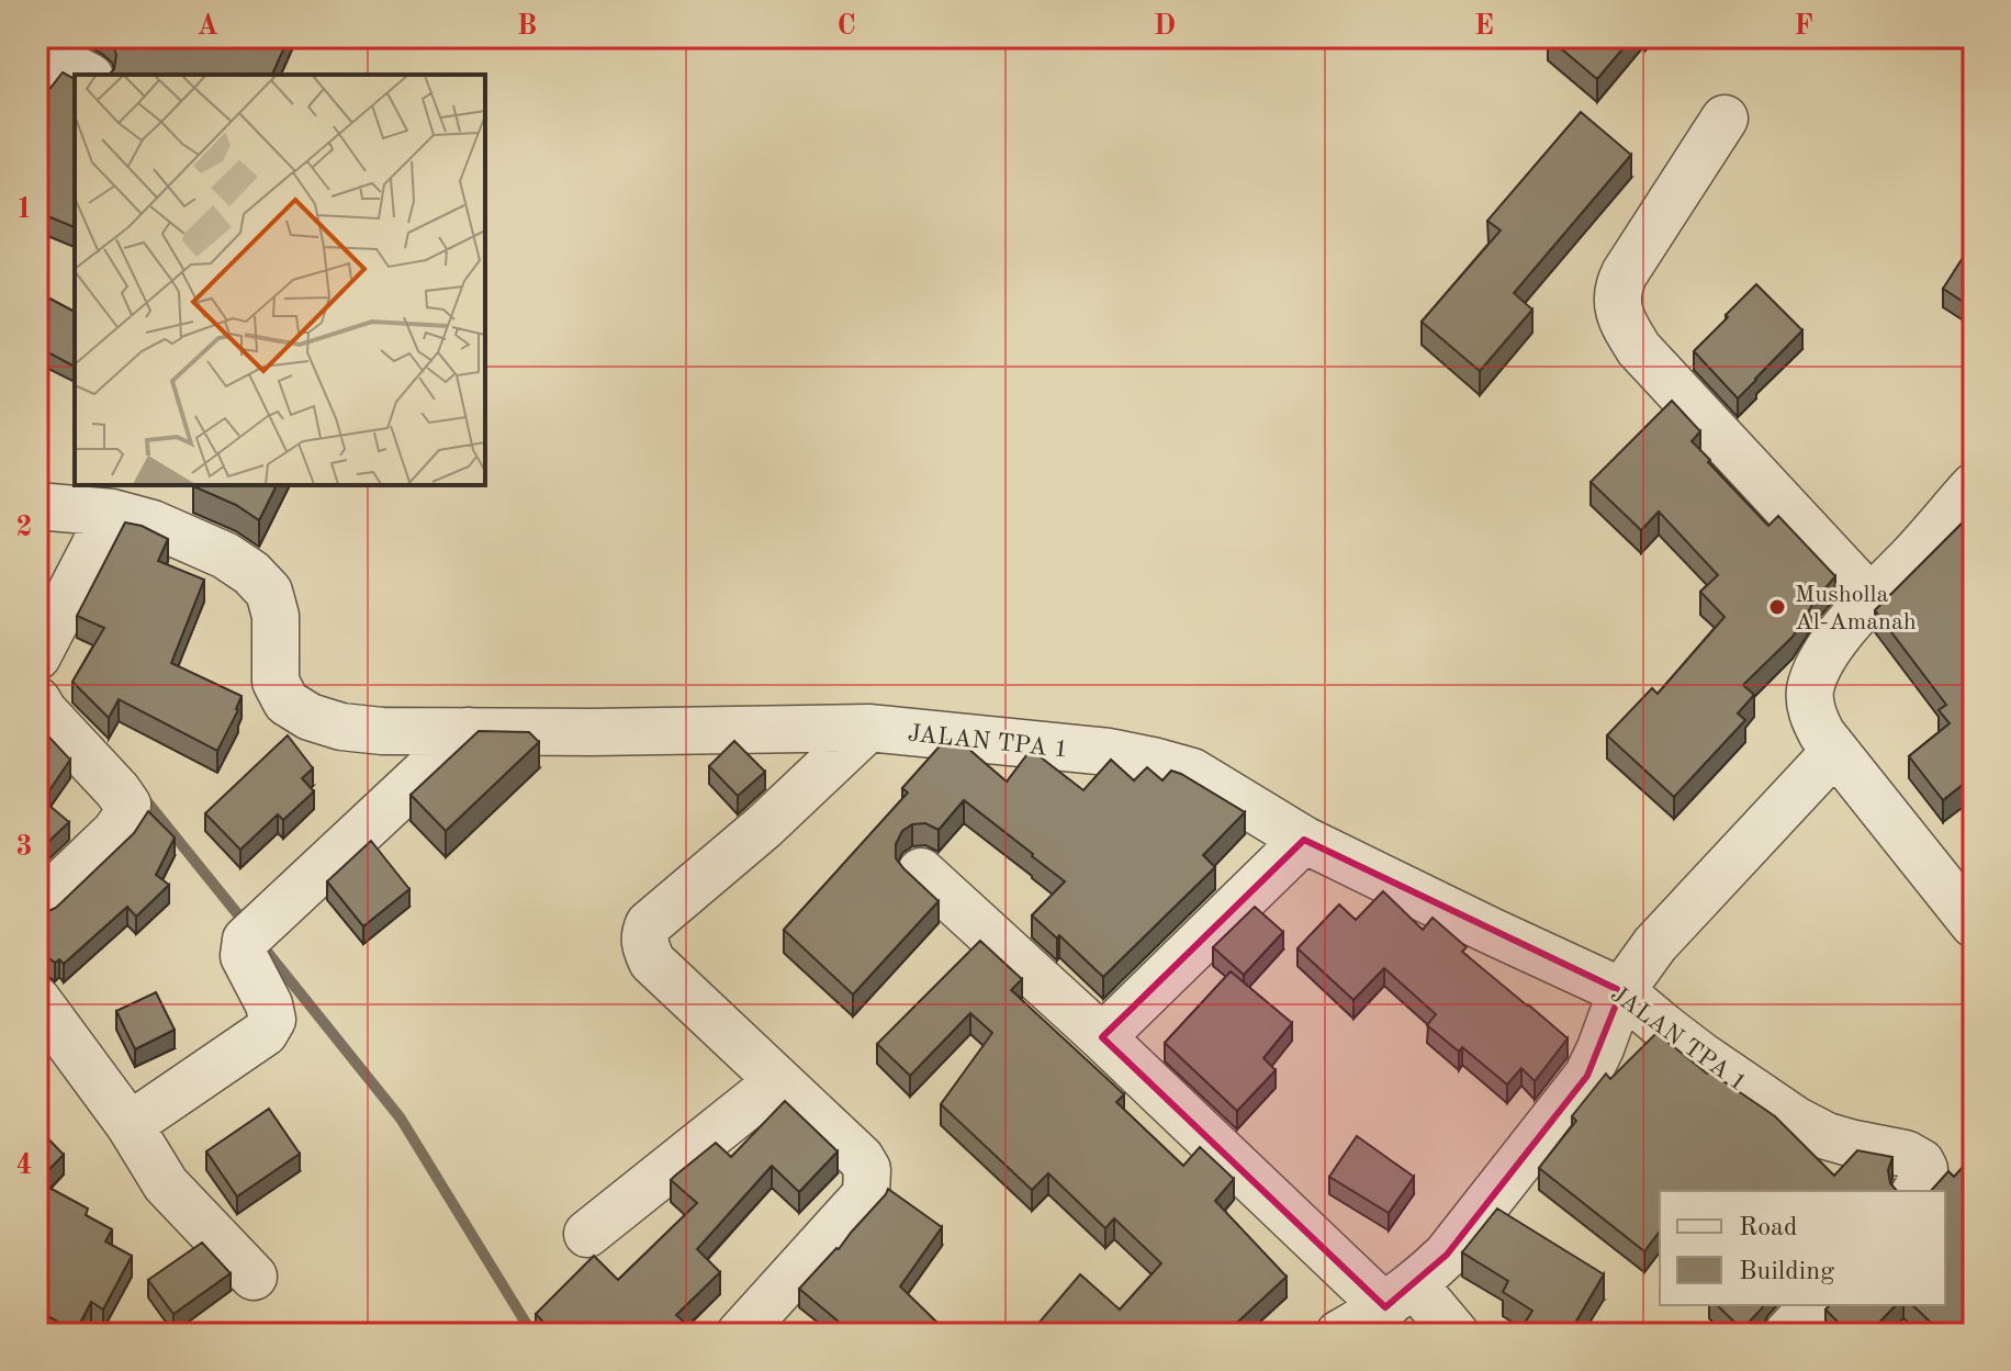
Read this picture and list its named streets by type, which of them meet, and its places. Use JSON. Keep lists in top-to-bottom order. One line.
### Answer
{"streets":{"street":["JALAN TPA 1"]},"places":["Musholla Al-Amanah"],"legend":["Road","Building"],"grid":{"columns":["A","B","C","D","E","F"],"rows":["1","2","3","4"]}}
